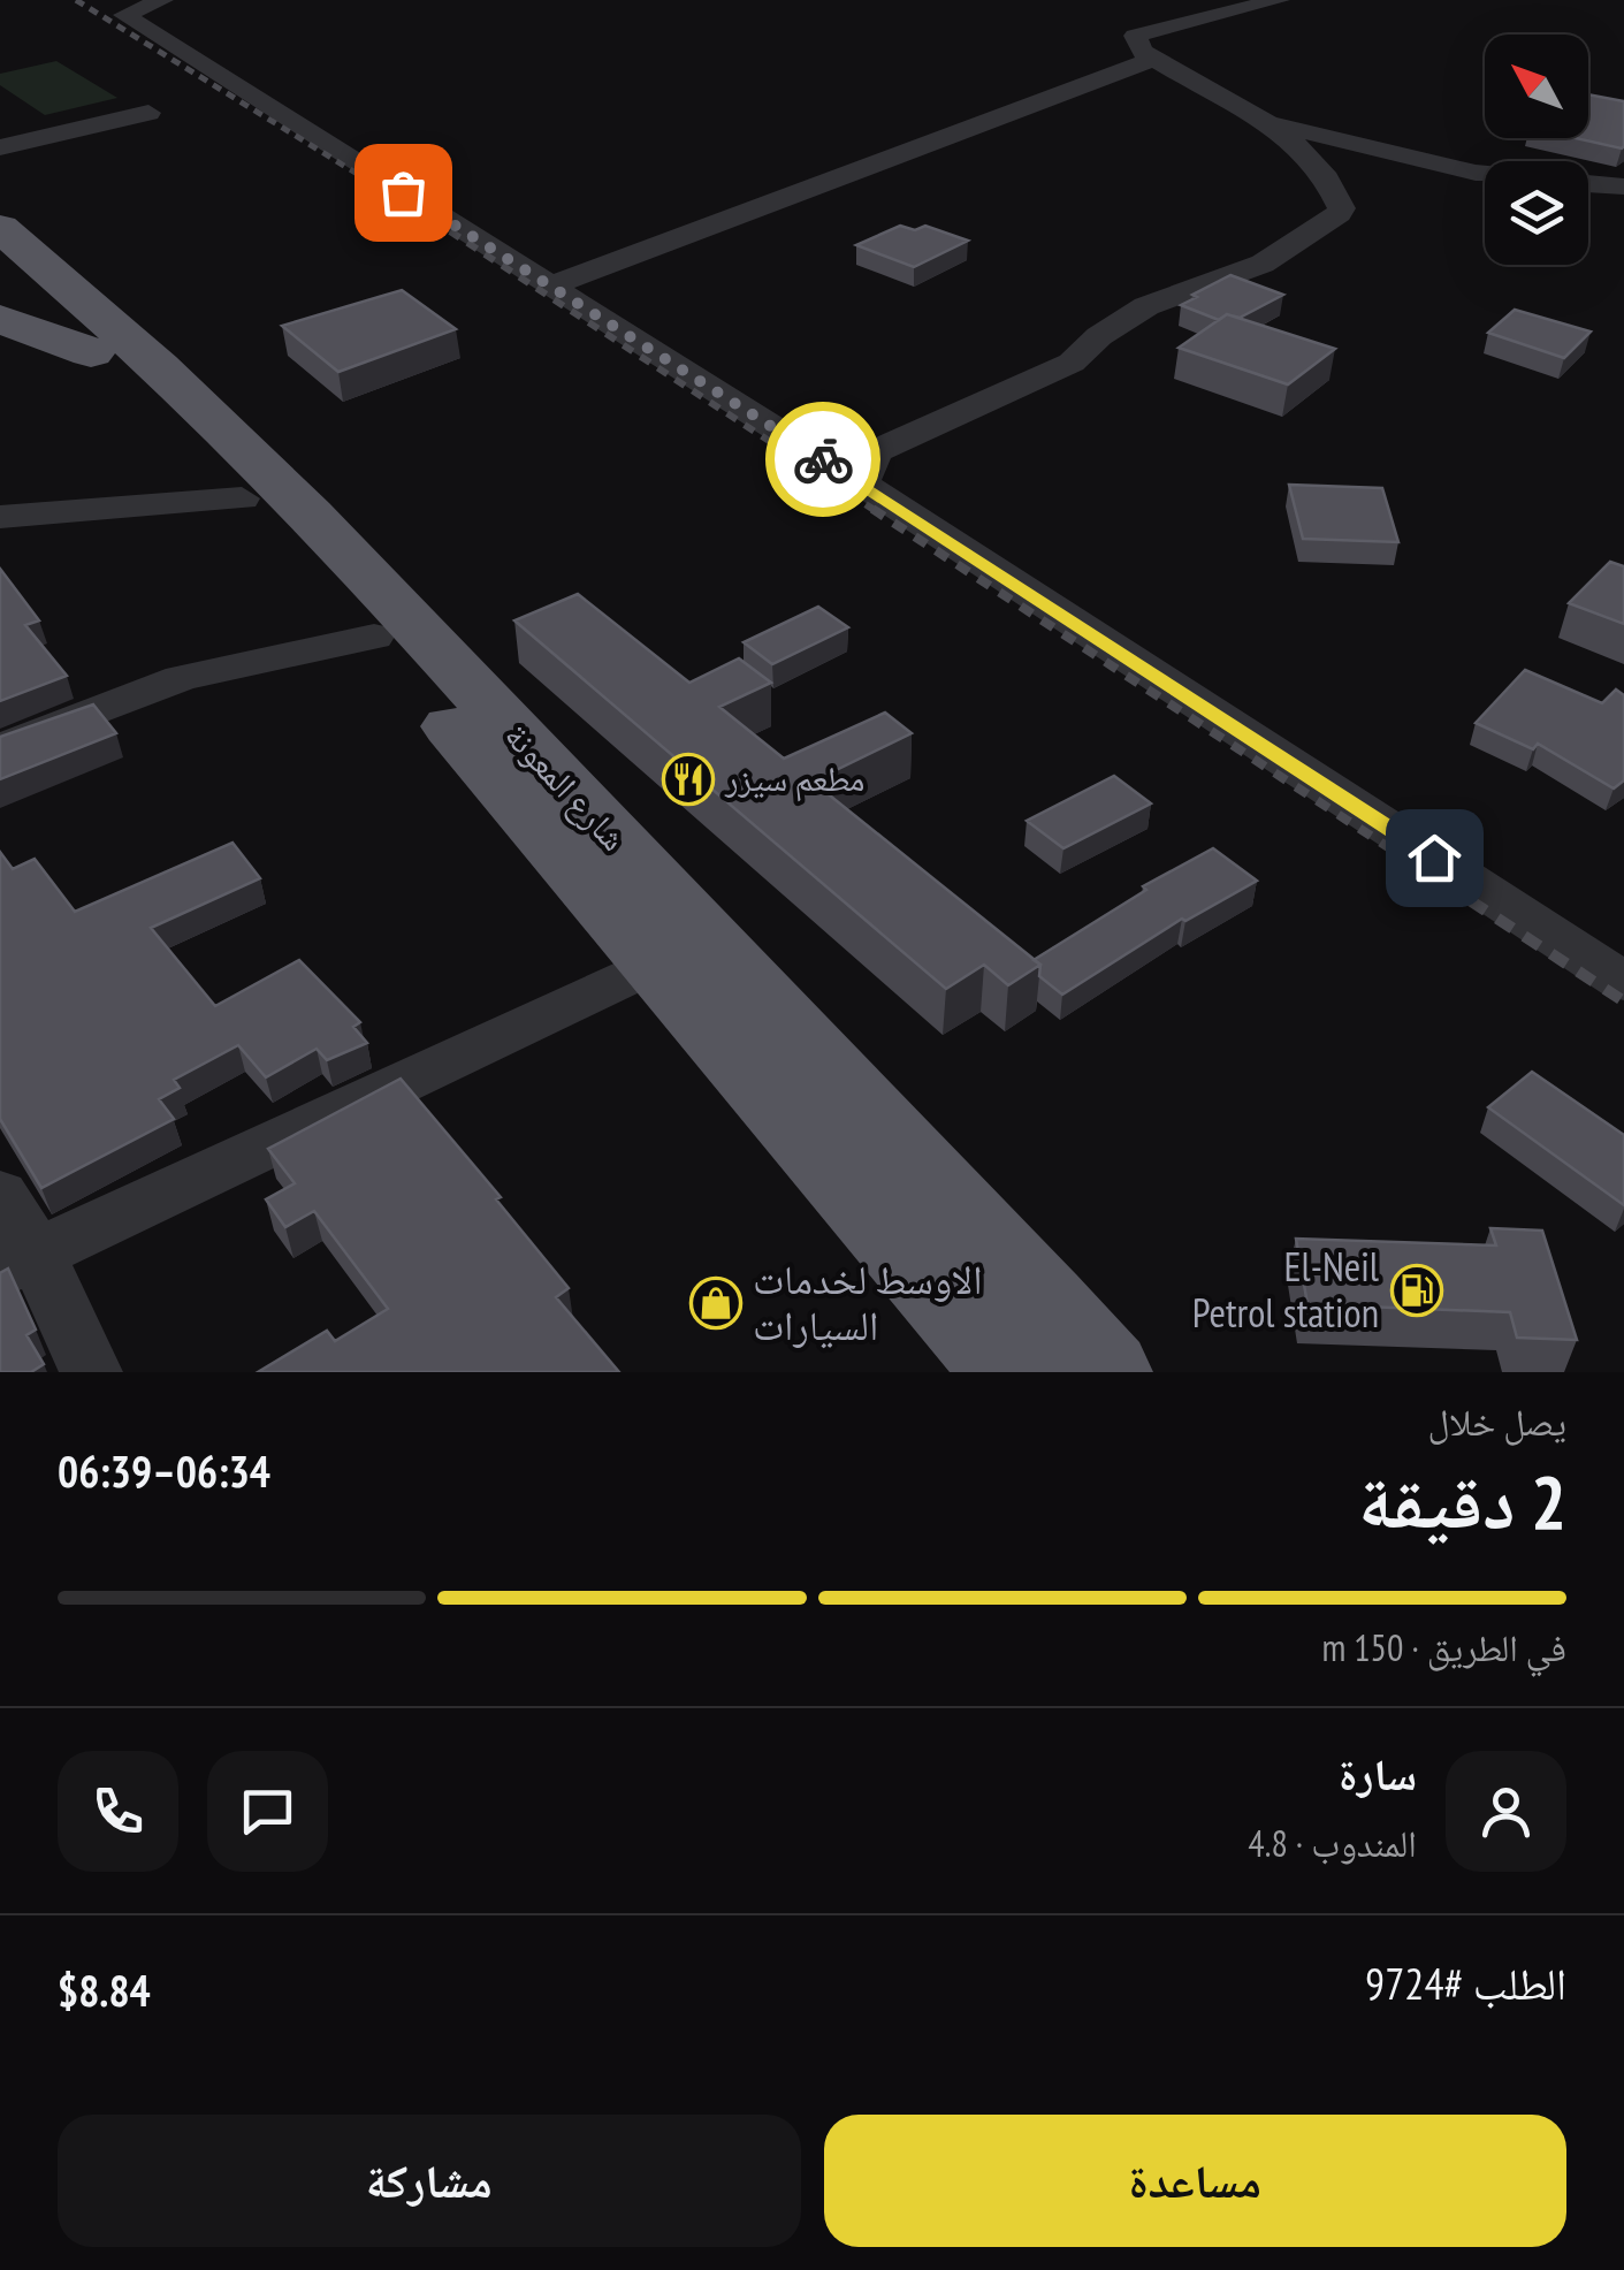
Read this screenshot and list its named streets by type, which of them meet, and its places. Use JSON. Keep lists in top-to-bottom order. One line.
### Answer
{"streets":{"highway":["شارع المعونة"]},"places":{"restaurant":["مطعم سيزر"],"fuel station":["El-Neil Petrol station"],"shop":["الاوسط لخدمات السيارات"]},"north":"top left","page":{"heading":["2 دقيقة","يصل خلال","06:34–06:39"],"panel":["سارة","المندوب · 4.8","الطلب #9724","$8.84"],"bar":"في الطريق · 150 m","buttons":["مساعدة","مشاركة"]}}
